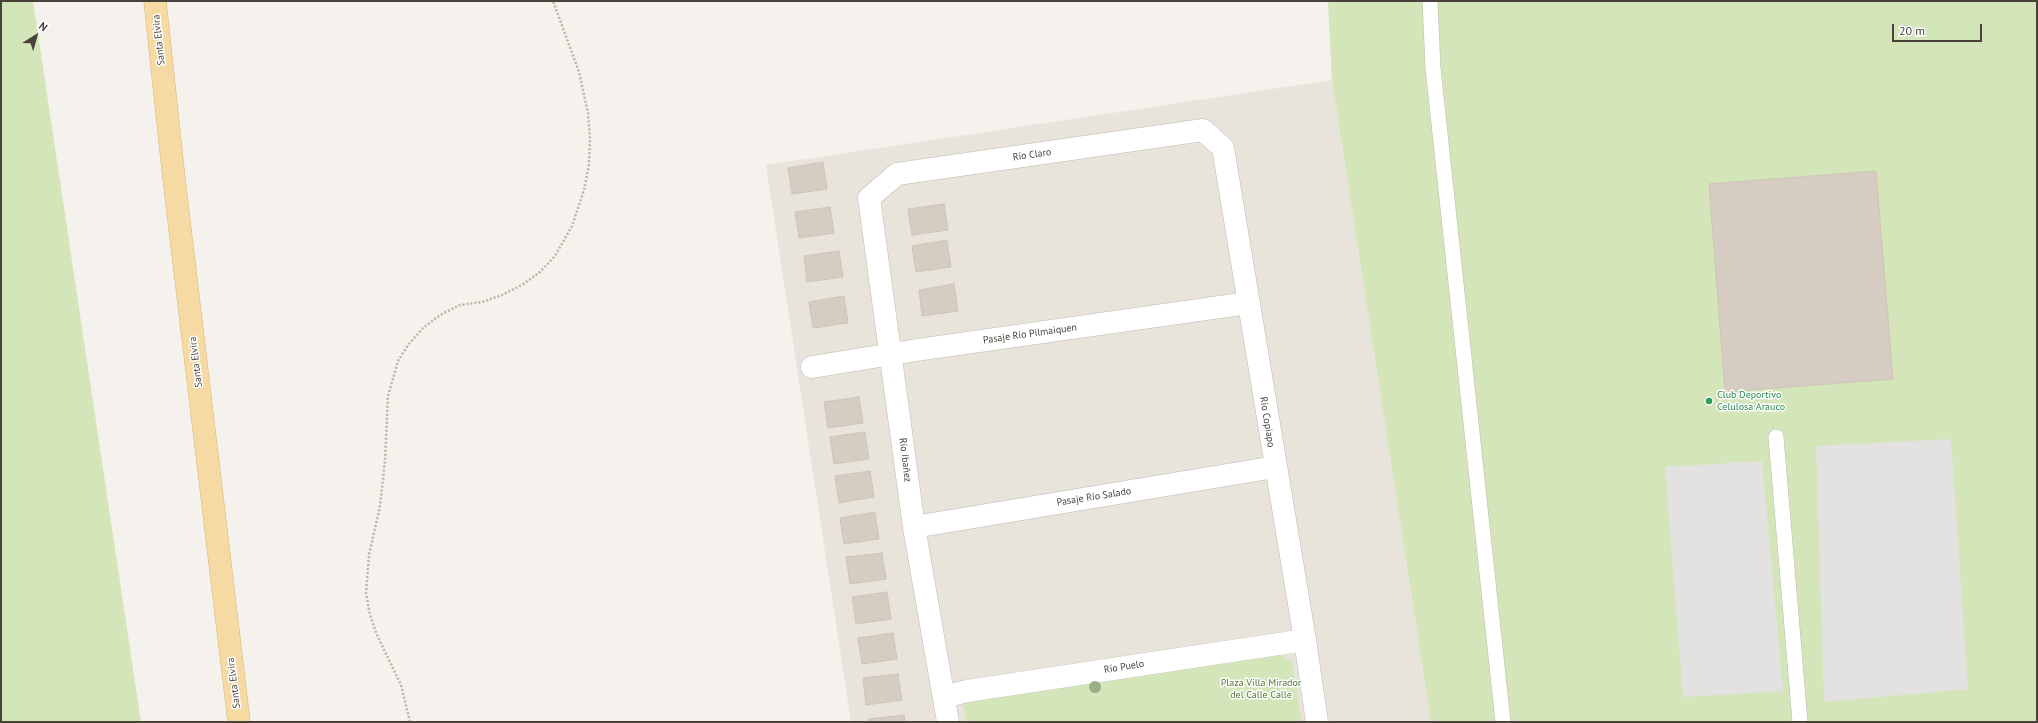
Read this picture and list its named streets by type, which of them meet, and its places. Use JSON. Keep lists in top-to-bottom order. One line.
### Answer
{"streets":{"main road":["Santa Elvira"],"street":["Río Claro","Pasaje Río Pilmaiquen","Río Copiapo","Río Ibañez","Pasaje Río Salado","Río Puelo"]},"crossings":[["Río Claro","Río Copiapo"],["Río Claro","Río Ibañez"],["Pasaje Río Pilmaiquen","Río Copiapo"],["Pasaje Río Pilmaiquen","Río Ibañez"],["Río Copiapo","Pasaje Río Salado"],["Río Copiapo","Río Puelo"],["Río Ibañez","Pasaje Río Salado"],["Río Ibañez","Río Puelo"]],"parks":["Plaza Villa Mirador del Calle Calle"],"places":["Club Deportivo Celulosa Arauco"],"scale_bar":"20 m","north":"top right"}
